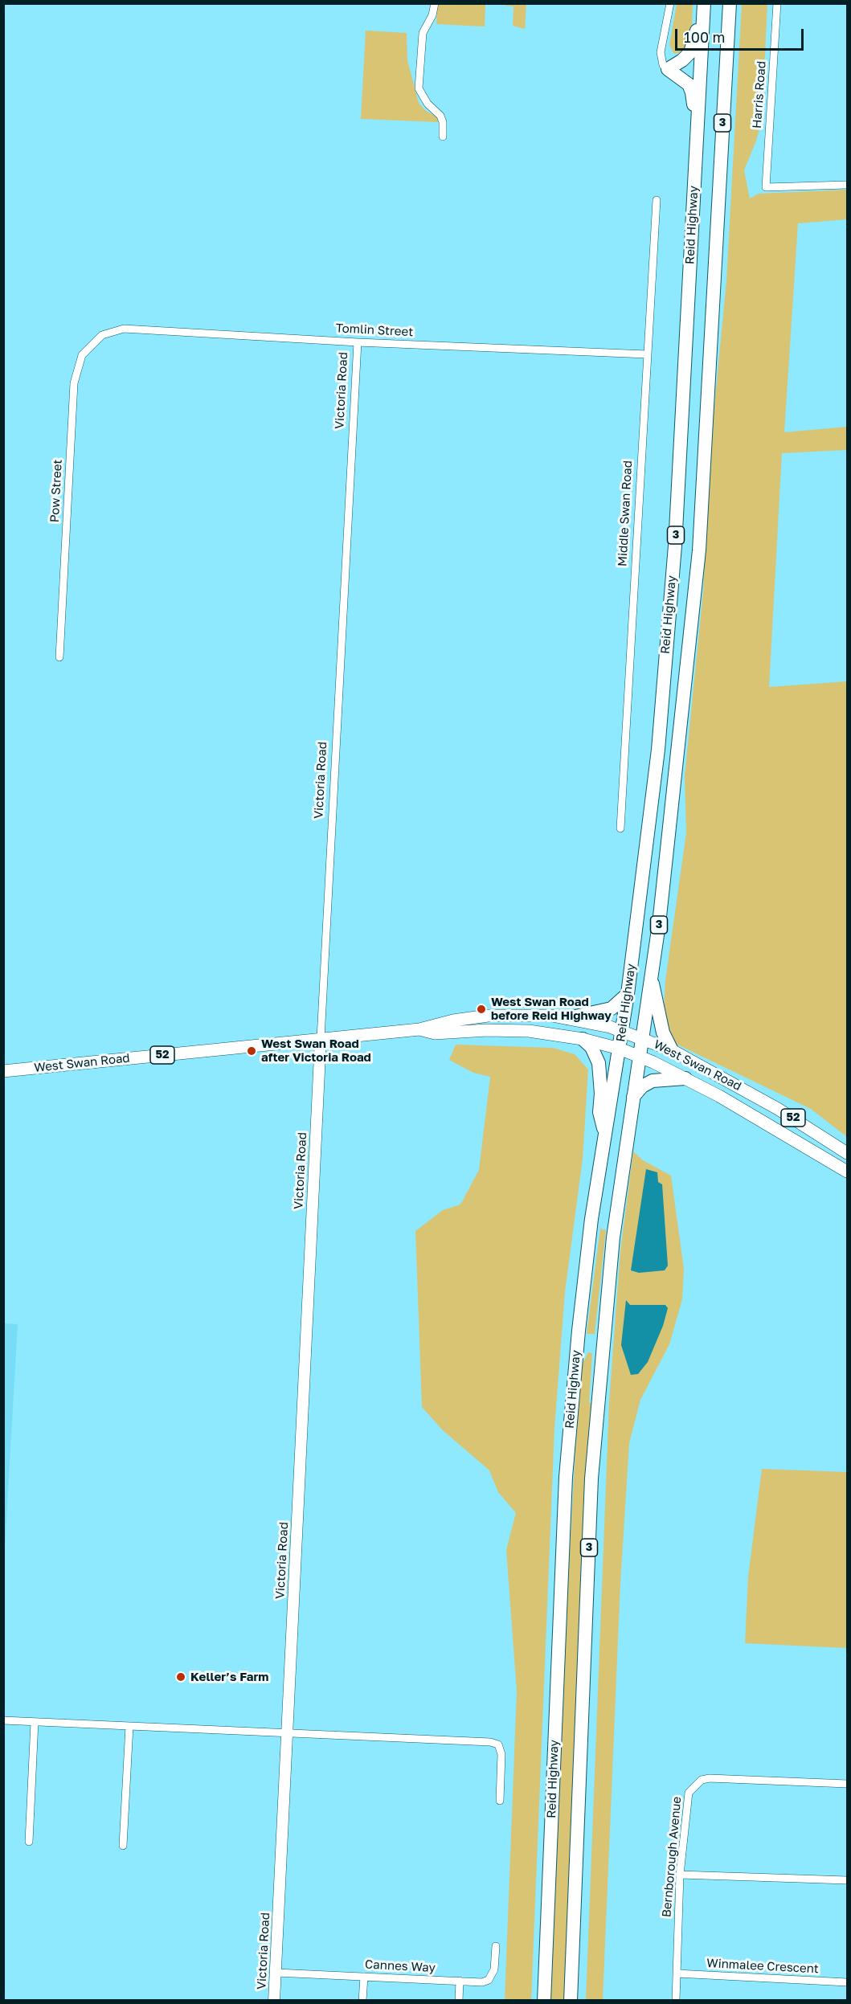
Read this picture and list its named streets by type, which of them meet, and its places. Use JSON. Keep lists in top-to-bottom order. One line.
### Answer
{"streets":{"highway":["3","Reid Highway"],"main road":["52","West Swan Road"],"street":["Harris Road","Tomlin Street","Victoria Road","Pow Street","Middle Swan Road","Bernborough Avenue","Cannes Way","Winmalee Crescent"]},"crossings":[["Reid Highway","West Swan Road"],["Tomlin Street","Victoria Road"],["Tomlin Street","Pow Street"],["Tomlin Street","Middle Swan Road"],["Victoria Road","West Swan Road"],["Victoria Road","Cannes Way"],["Bernborough Avenue","Winmalee Crescent"]],"places":["West Swan Road before Reid Highway","West Swan Road after Victoria Road","Keller’s Farm"],"scale_bar":"100 m"}
